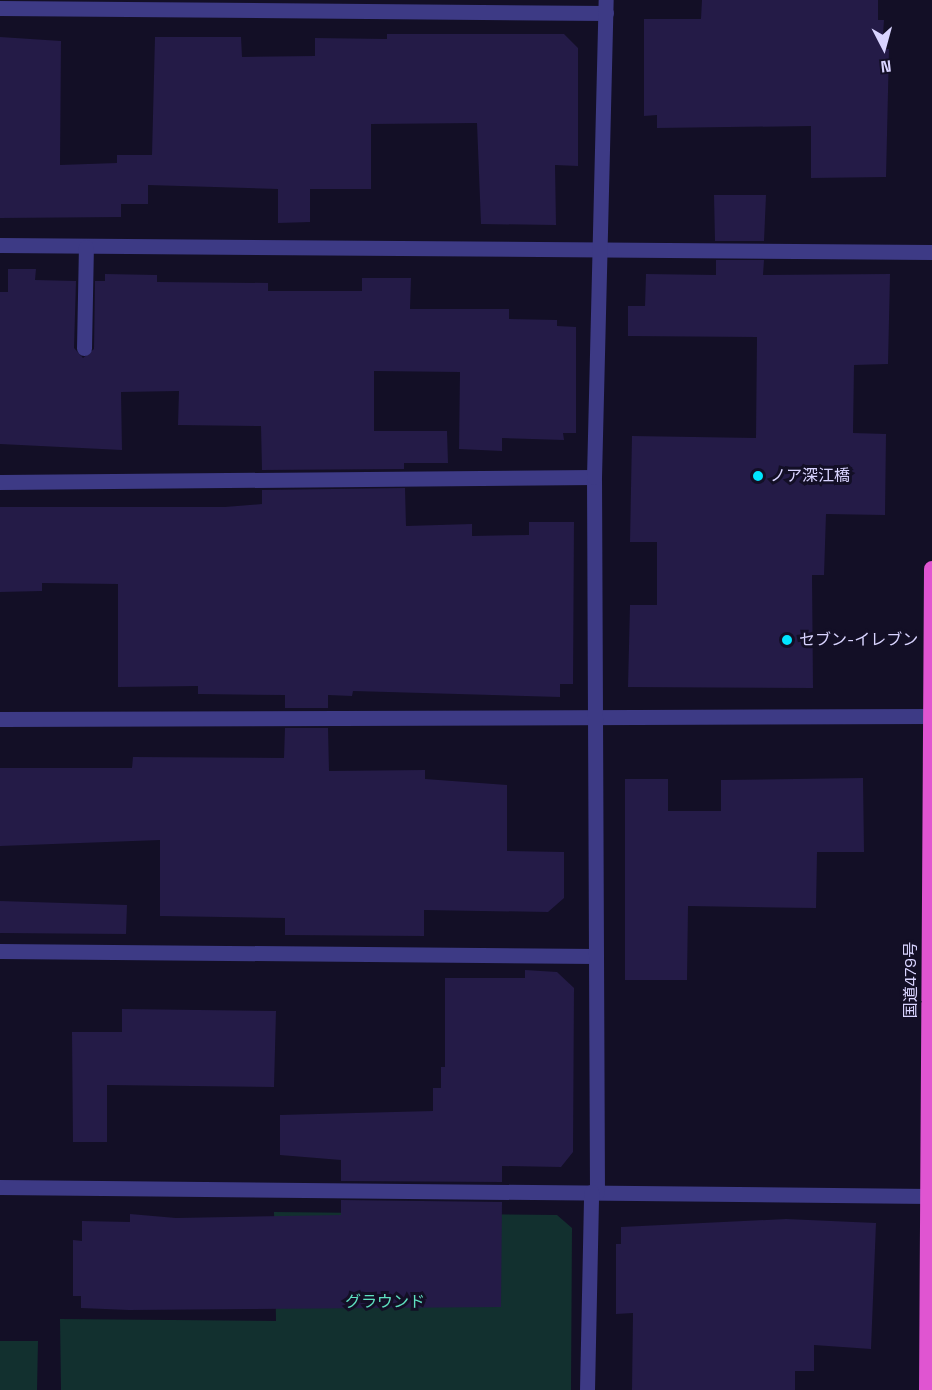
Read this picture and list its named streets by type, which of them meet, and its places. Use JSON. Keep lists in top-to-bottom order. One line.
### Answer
{"streets":{"highway":["国道479号"]},"parks":["グラウンド"],"places":["ノア深江橋","セブン-イレブン"],"north":"bottom"}
